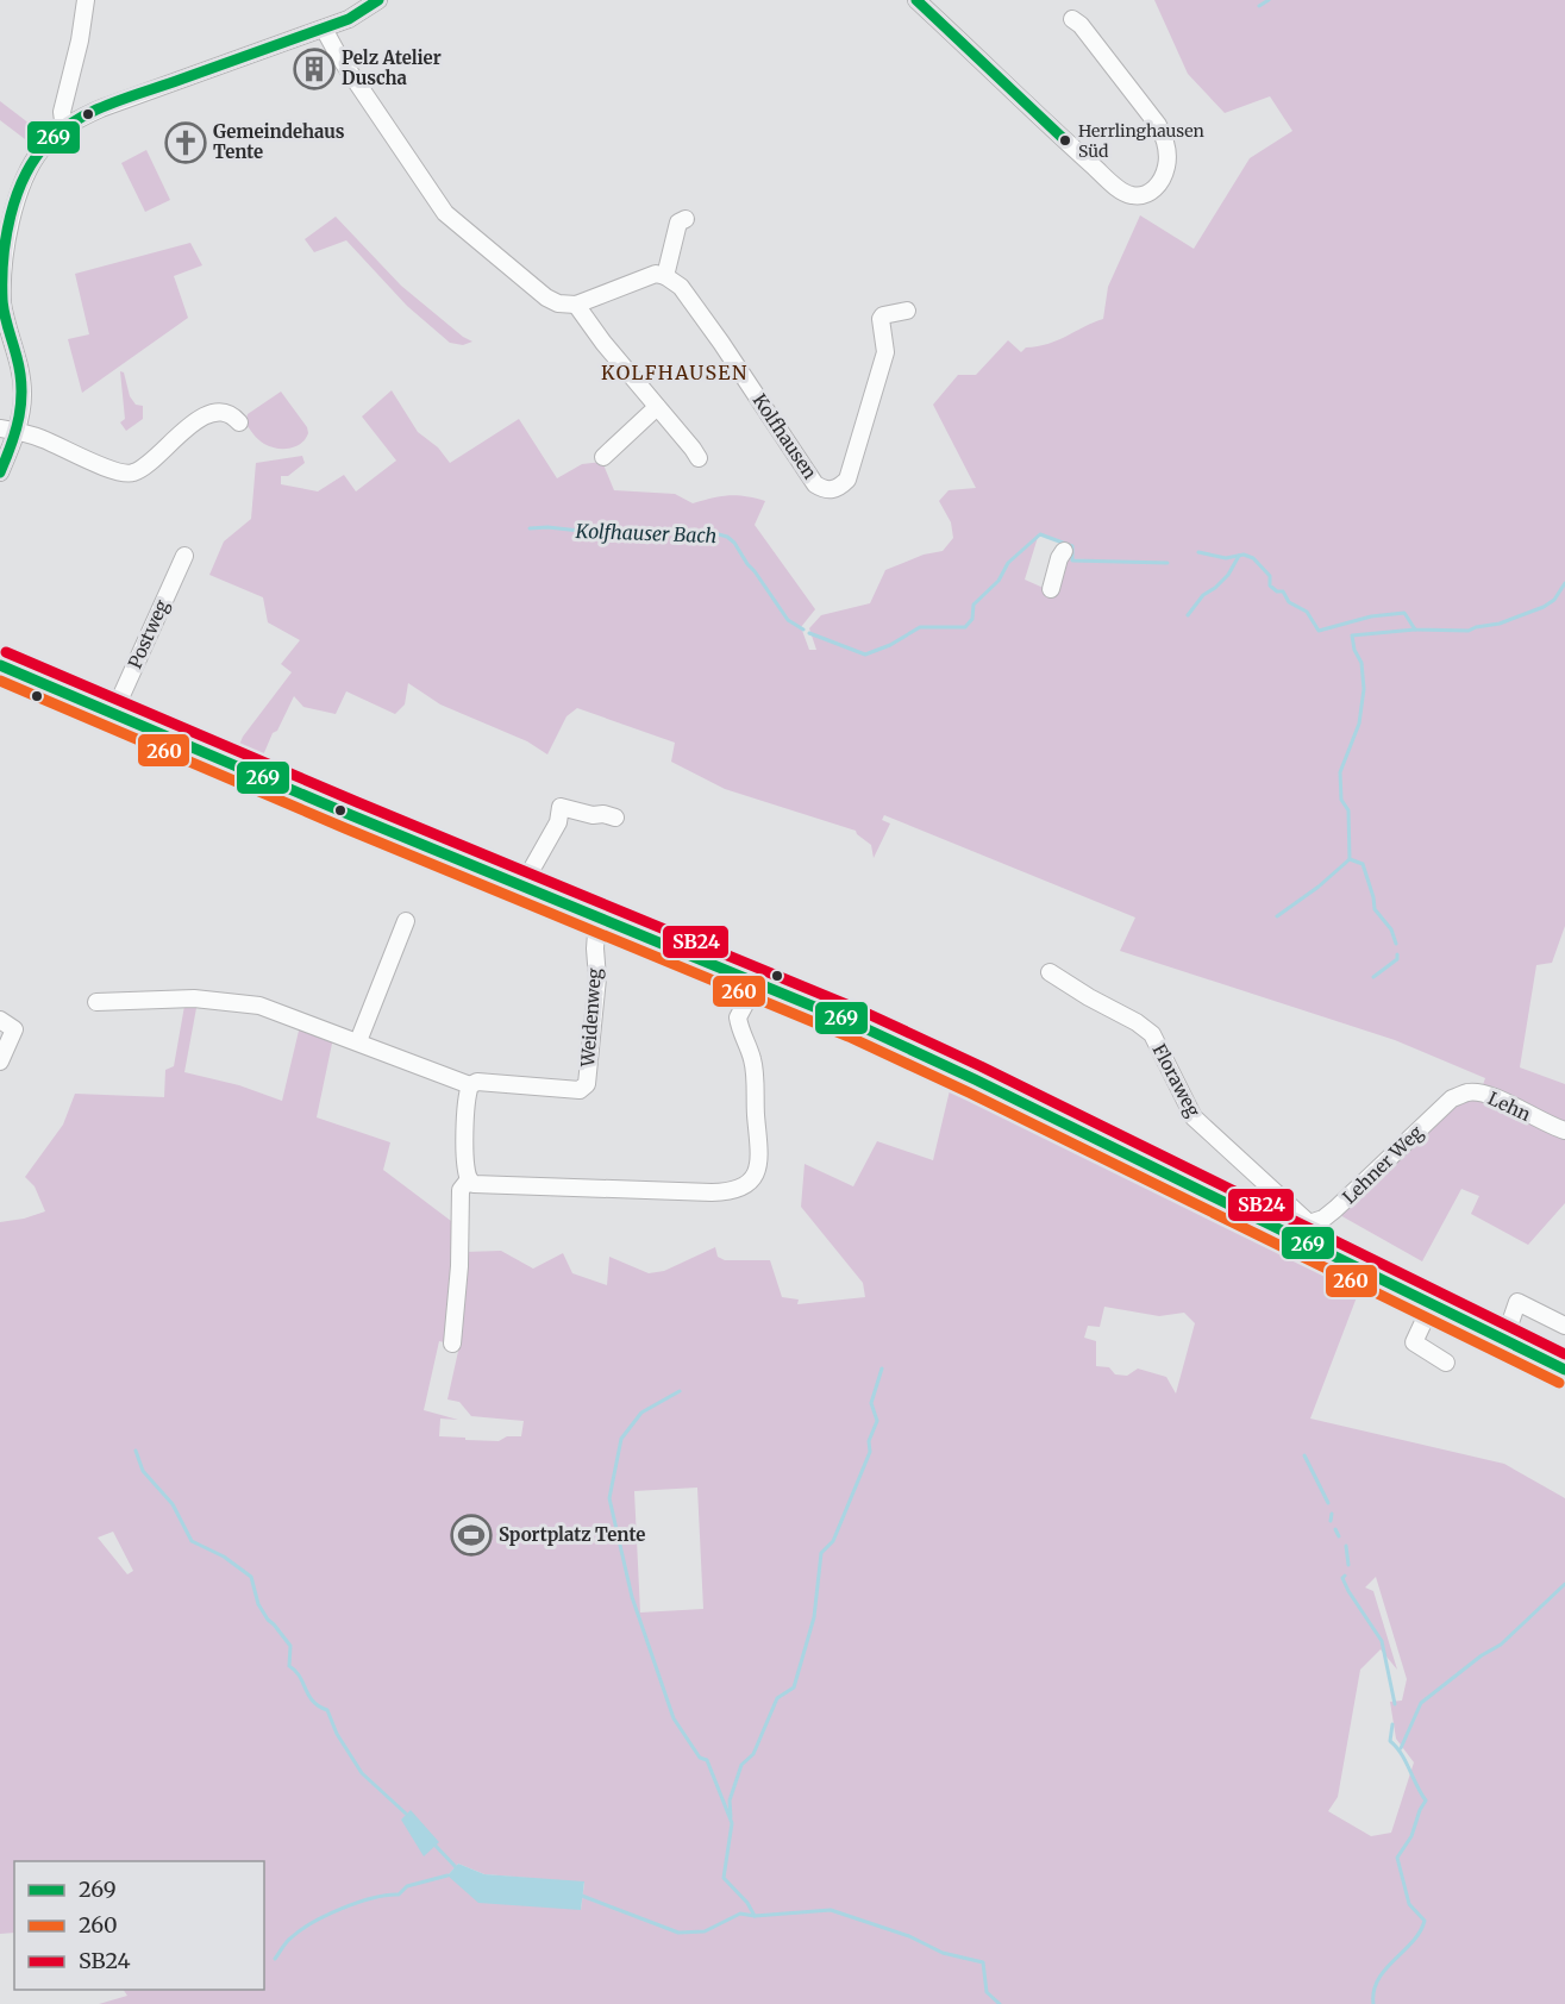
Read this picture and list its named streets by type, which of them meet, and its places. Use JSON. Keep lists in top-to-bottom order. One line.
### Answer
{"streets":{"street":["Kolfhausen","Postweg","Weidenweg","Floraweg","Lehn","Lehner Weg"]},"crossings":[["Floraweg","Lehner Weg"],["Lehn","Lehner Weg"]],"districts":["KOLFHAUSEN"],"water":["Kolfhauser Bach"],"places":{"building":["Pelz Atelier Duscha"],"other":["Herrlinghausen Süd"],"church":["Gemeindehaus Tente"],"sports":["Sportplatz Tente"]},"lines":["transit line 269","transit line SB24","transit line 260"],"legend":["269","260","SB24"]}
